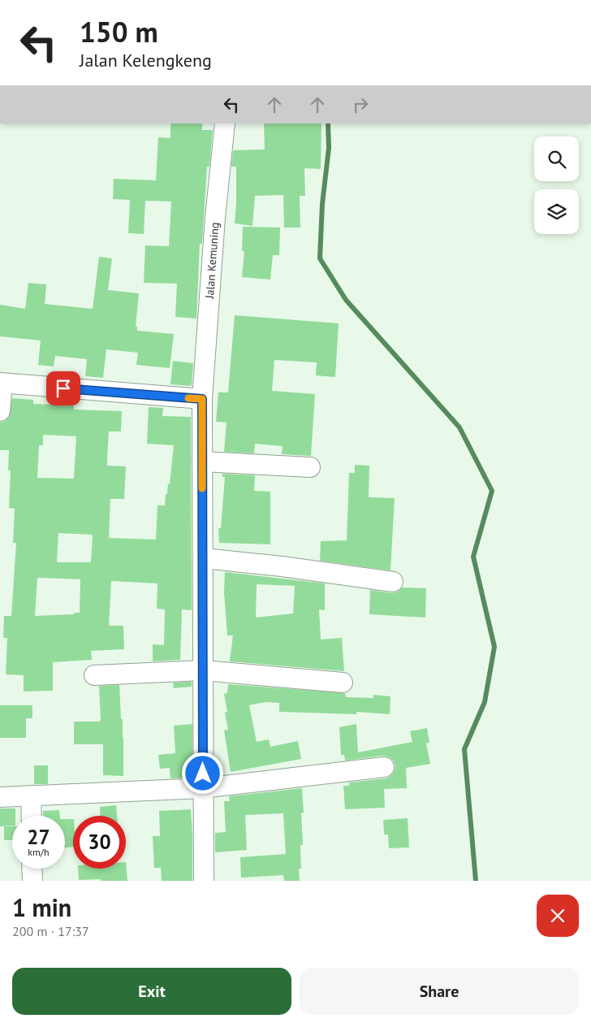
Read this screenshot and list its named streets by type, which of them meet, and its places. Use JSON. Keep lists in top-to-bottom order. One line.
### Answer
{"streets":{"street":["Jalan Kemuning"]},"page":{"turn":["150 m","Jalan Kelengkeng"],"speed":"27 km/h","limit":"30","heading":["1 min","200 m · 17:37"],"buttons":["Exit","Share"]}}
